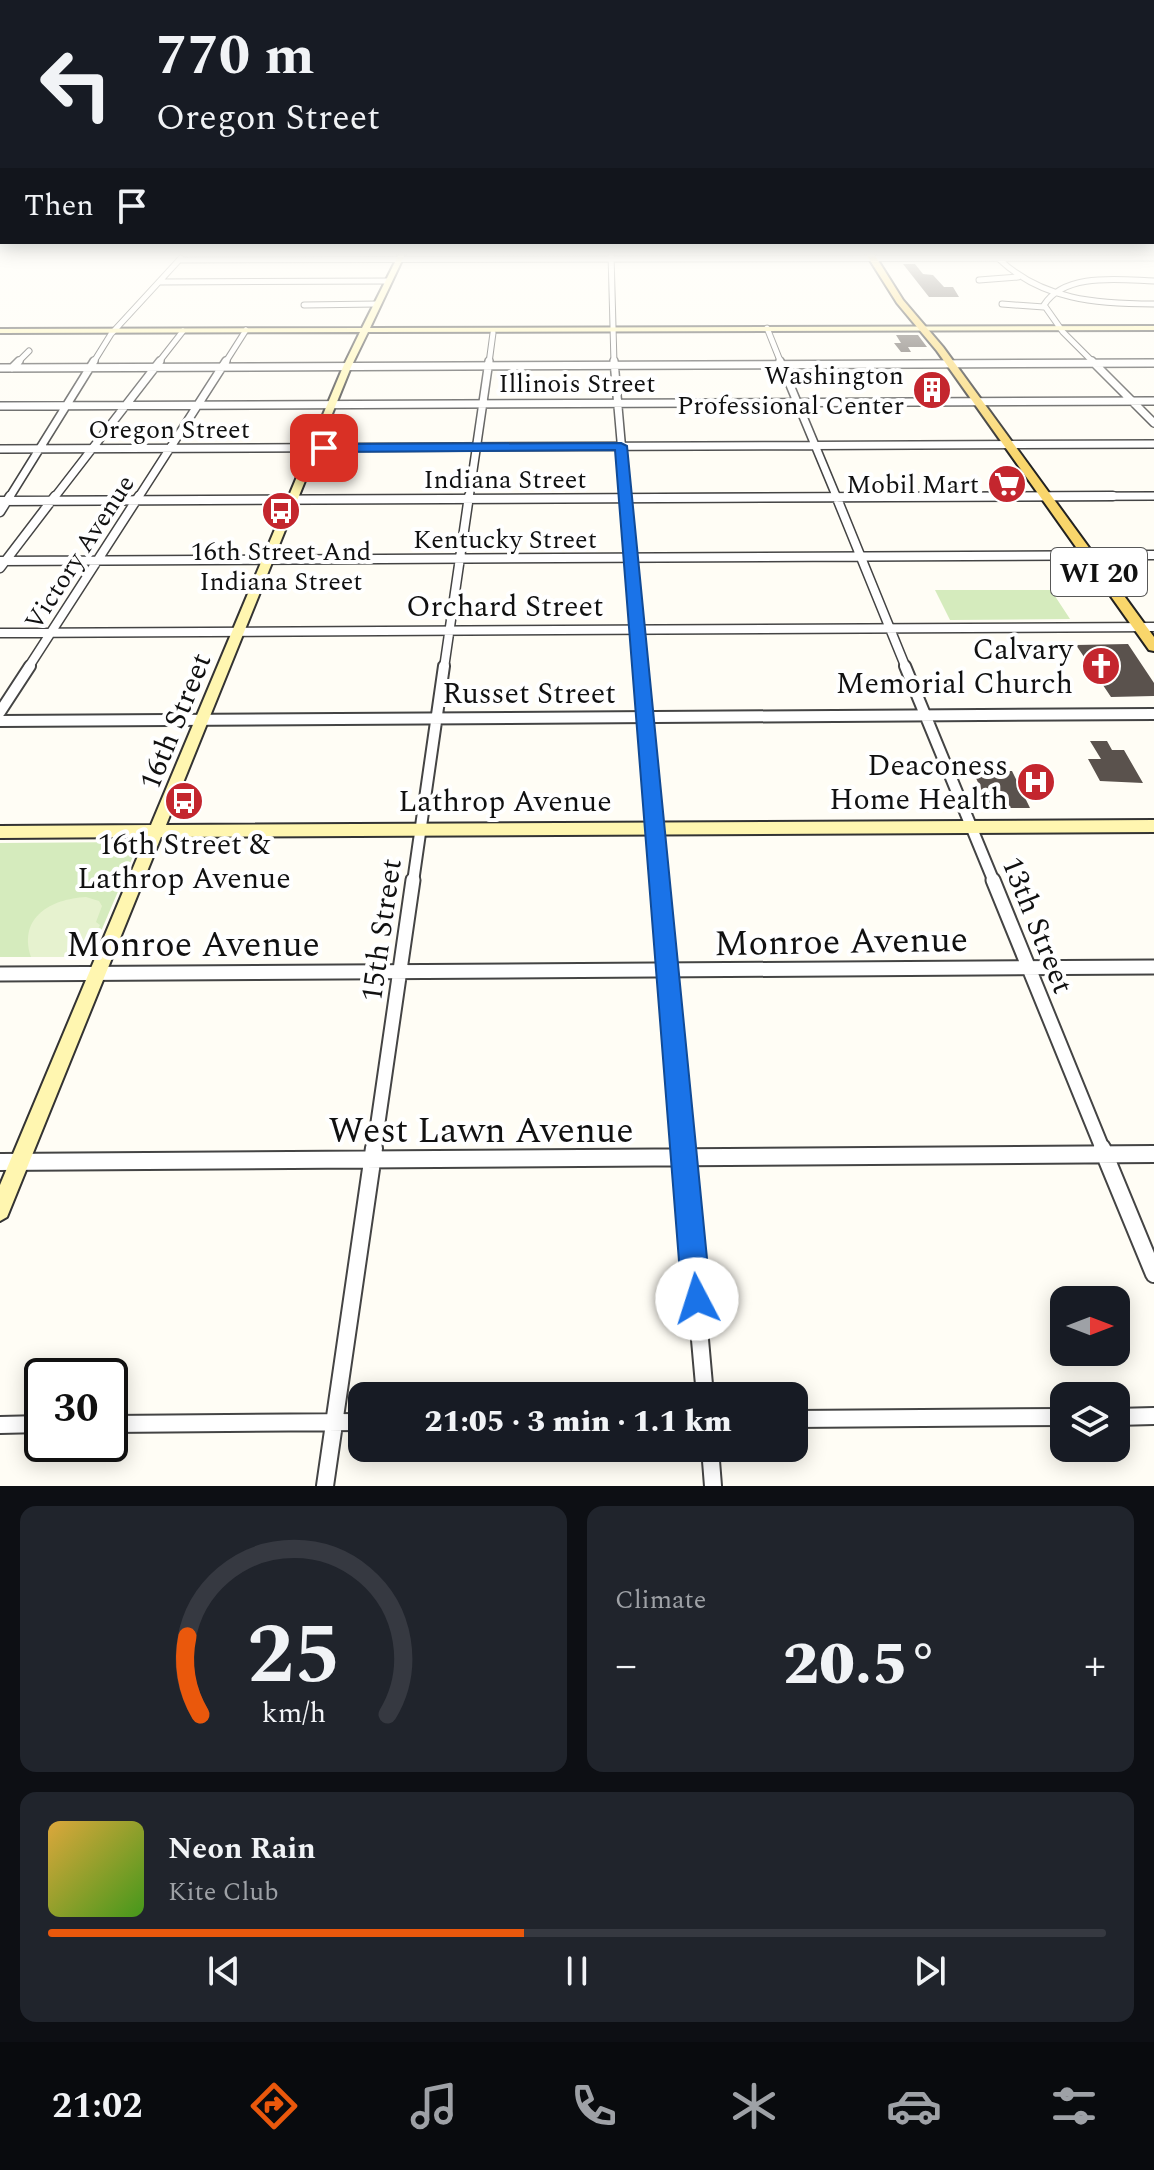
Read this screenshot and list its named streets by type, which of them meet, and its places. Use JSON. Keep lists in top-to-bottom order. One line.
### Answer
{"streets":{"main road":["WI 20"],"street":["Illinois Street","Oregon Street","Indiana Street","Kentucky Street","Victory Avenue","Orchard Street","Russet Street","16th Street","Lathrop Avenue","13th Street","15th Street","Monroe Avenue","West Lawn Avenue"]},"crossings":[["Illinois Street","Victory Avenue"],["Illinois Street","WI 20"],["Illinois Street","16th Street"],["Illinois Street","13th Street"],["Illinois Street","15th Street"],["Oregon Street","Victory Avenue"],["Oregon Street","WI 20"],["Oregon Street","16th Street"],["Oregon Street","13th Street"],["Oregon Street","15th Street"],["Indiana Street","Victory Avenue"],["Indiana Street","WI 20"],["Indiana Street","16th Street"],["Indiana Street","13th Street"],["Indiana Street","15th Street"],["Kentucky Street","Victory Avenue"],["Kentucky Street","WI 20"],["Kentucky Street","16th Street"],["Kentucky Street","13th Street"],["Kentucky Street","15th Street"],["Victory Avenue","Orchard Street"],["WI 20","Orchard Street"],["Orchard Street","16th Street"],["Orchard Street","13th Street"],["Orchard Street","15th Street"],["Russet Street","16th Street"],["Russet Street","13th Street"],["Russet Street","15th Street"],["16th Street","Lathrop Avenue"],["16th Street","Monroe Avenue"],["16th Street","West Lawn Avenue"],["Lathrop Avenue","13th Street"],["Lathrop Avenue","15th Street"],["13th Street","Monroe Avenue"],["13th Street","West Lawn Avenue"],["15th Street","Monroe Avenue"],["15th Street","West Lawn Avenue"]],"places":{"building":["Washington Professional Center"],"supermarket":["Mobil Mart"],"bus stop":["16th Street And Indiana Street","16th Street & Lathrop Avenue"],"church":["Calvary Memorial Church"],"hospital":["Deaconess Home Health"]},"north":"right","page":{"turn":["770 m","Oregon Street"],"then":"Then","limit":"30","trip":"21:05 · 3 min · 1.1 km","tile":"Climate","heat":["−","20.5°","+"],"song":["Neon Rain","Kite Club"],"tabs":"21:02","gauge":["25","km/h"]}}
